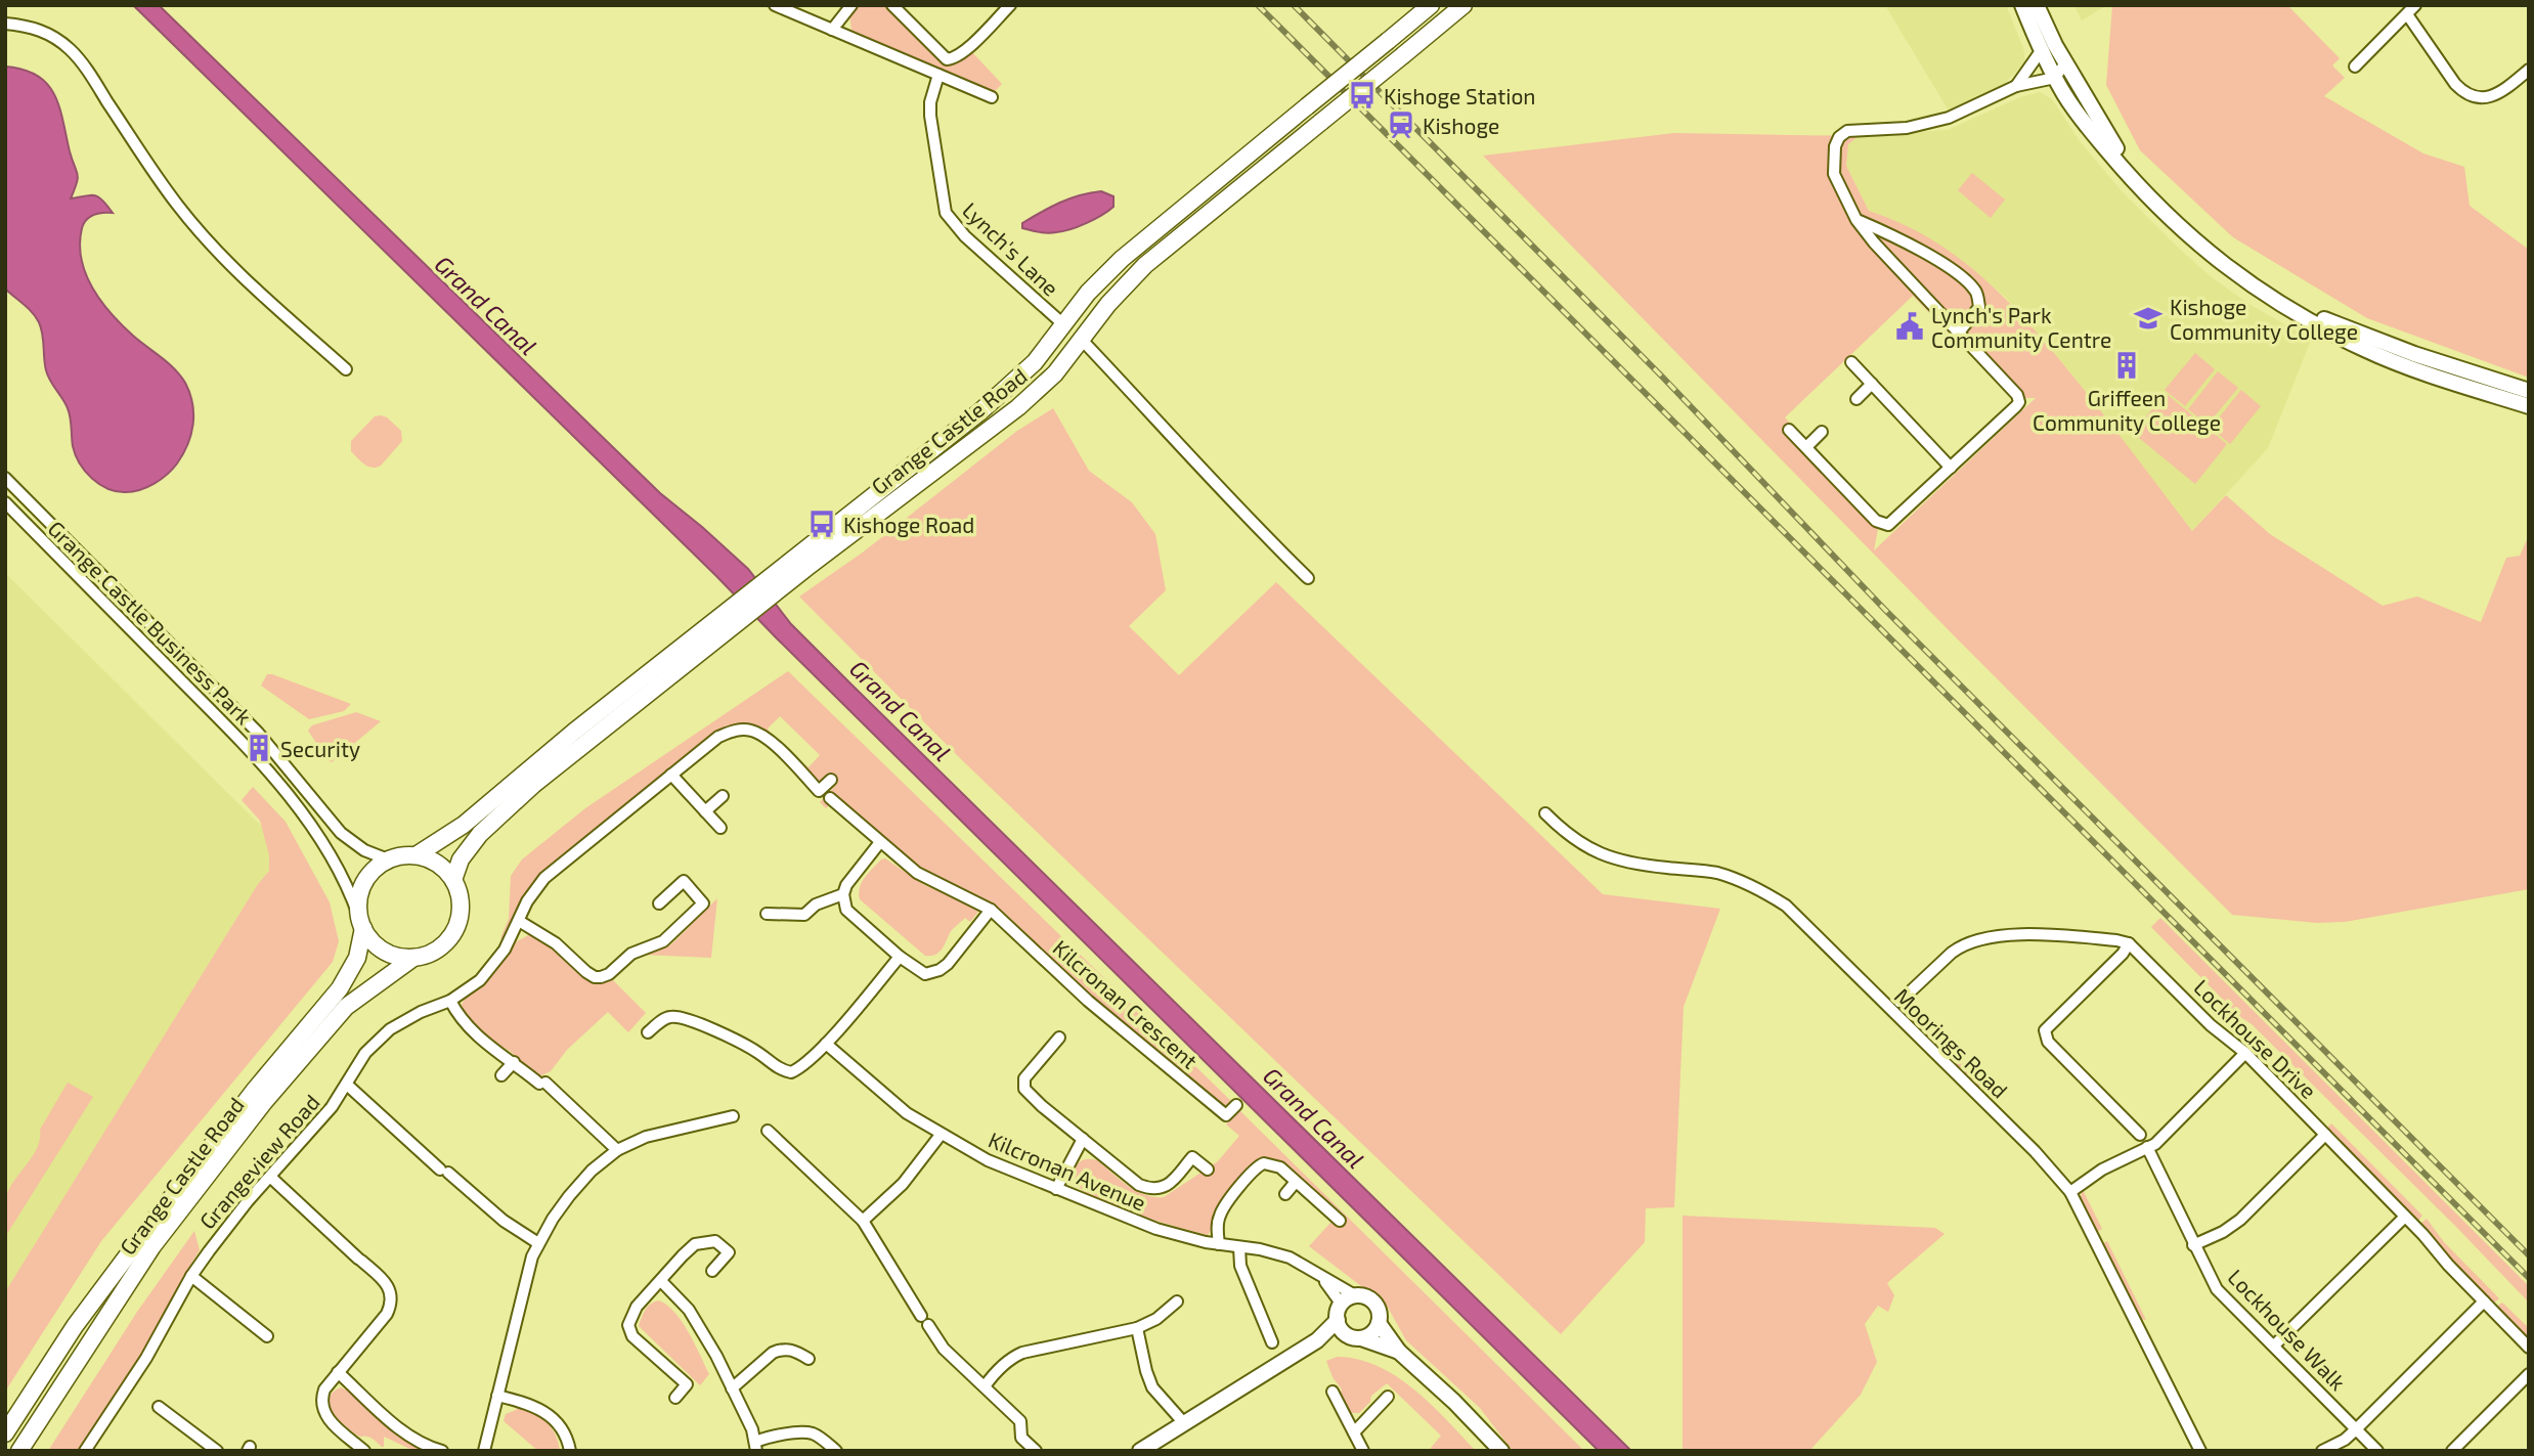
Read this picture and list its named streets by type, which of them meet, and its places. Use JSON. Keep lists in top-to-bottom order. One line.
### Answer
{"streets":{"main road":["Grange Castle Road"],"street":["Lynch's Lane","Grange Castle Business Park","Kilcronan Crescent","Lockhouse Drive","Moorings Road","Grangeview Road","Kilcronan Avenue","Lockhouse Walk"]},"crossings":[["Lynch's Lane","Grange Castle Road"],["Grange Castle Road","Grange Castle Business Park"]],"water":["Grand Canal"],"places":{"bus stop":["Kishoge Station","Kishoge Road"],"station":["Kishoge"],"school or university":["Kishoge Community College"],"public building":["Lynch's Park Community Centre"],"building":["Griffeen Community College","Security"]}}
